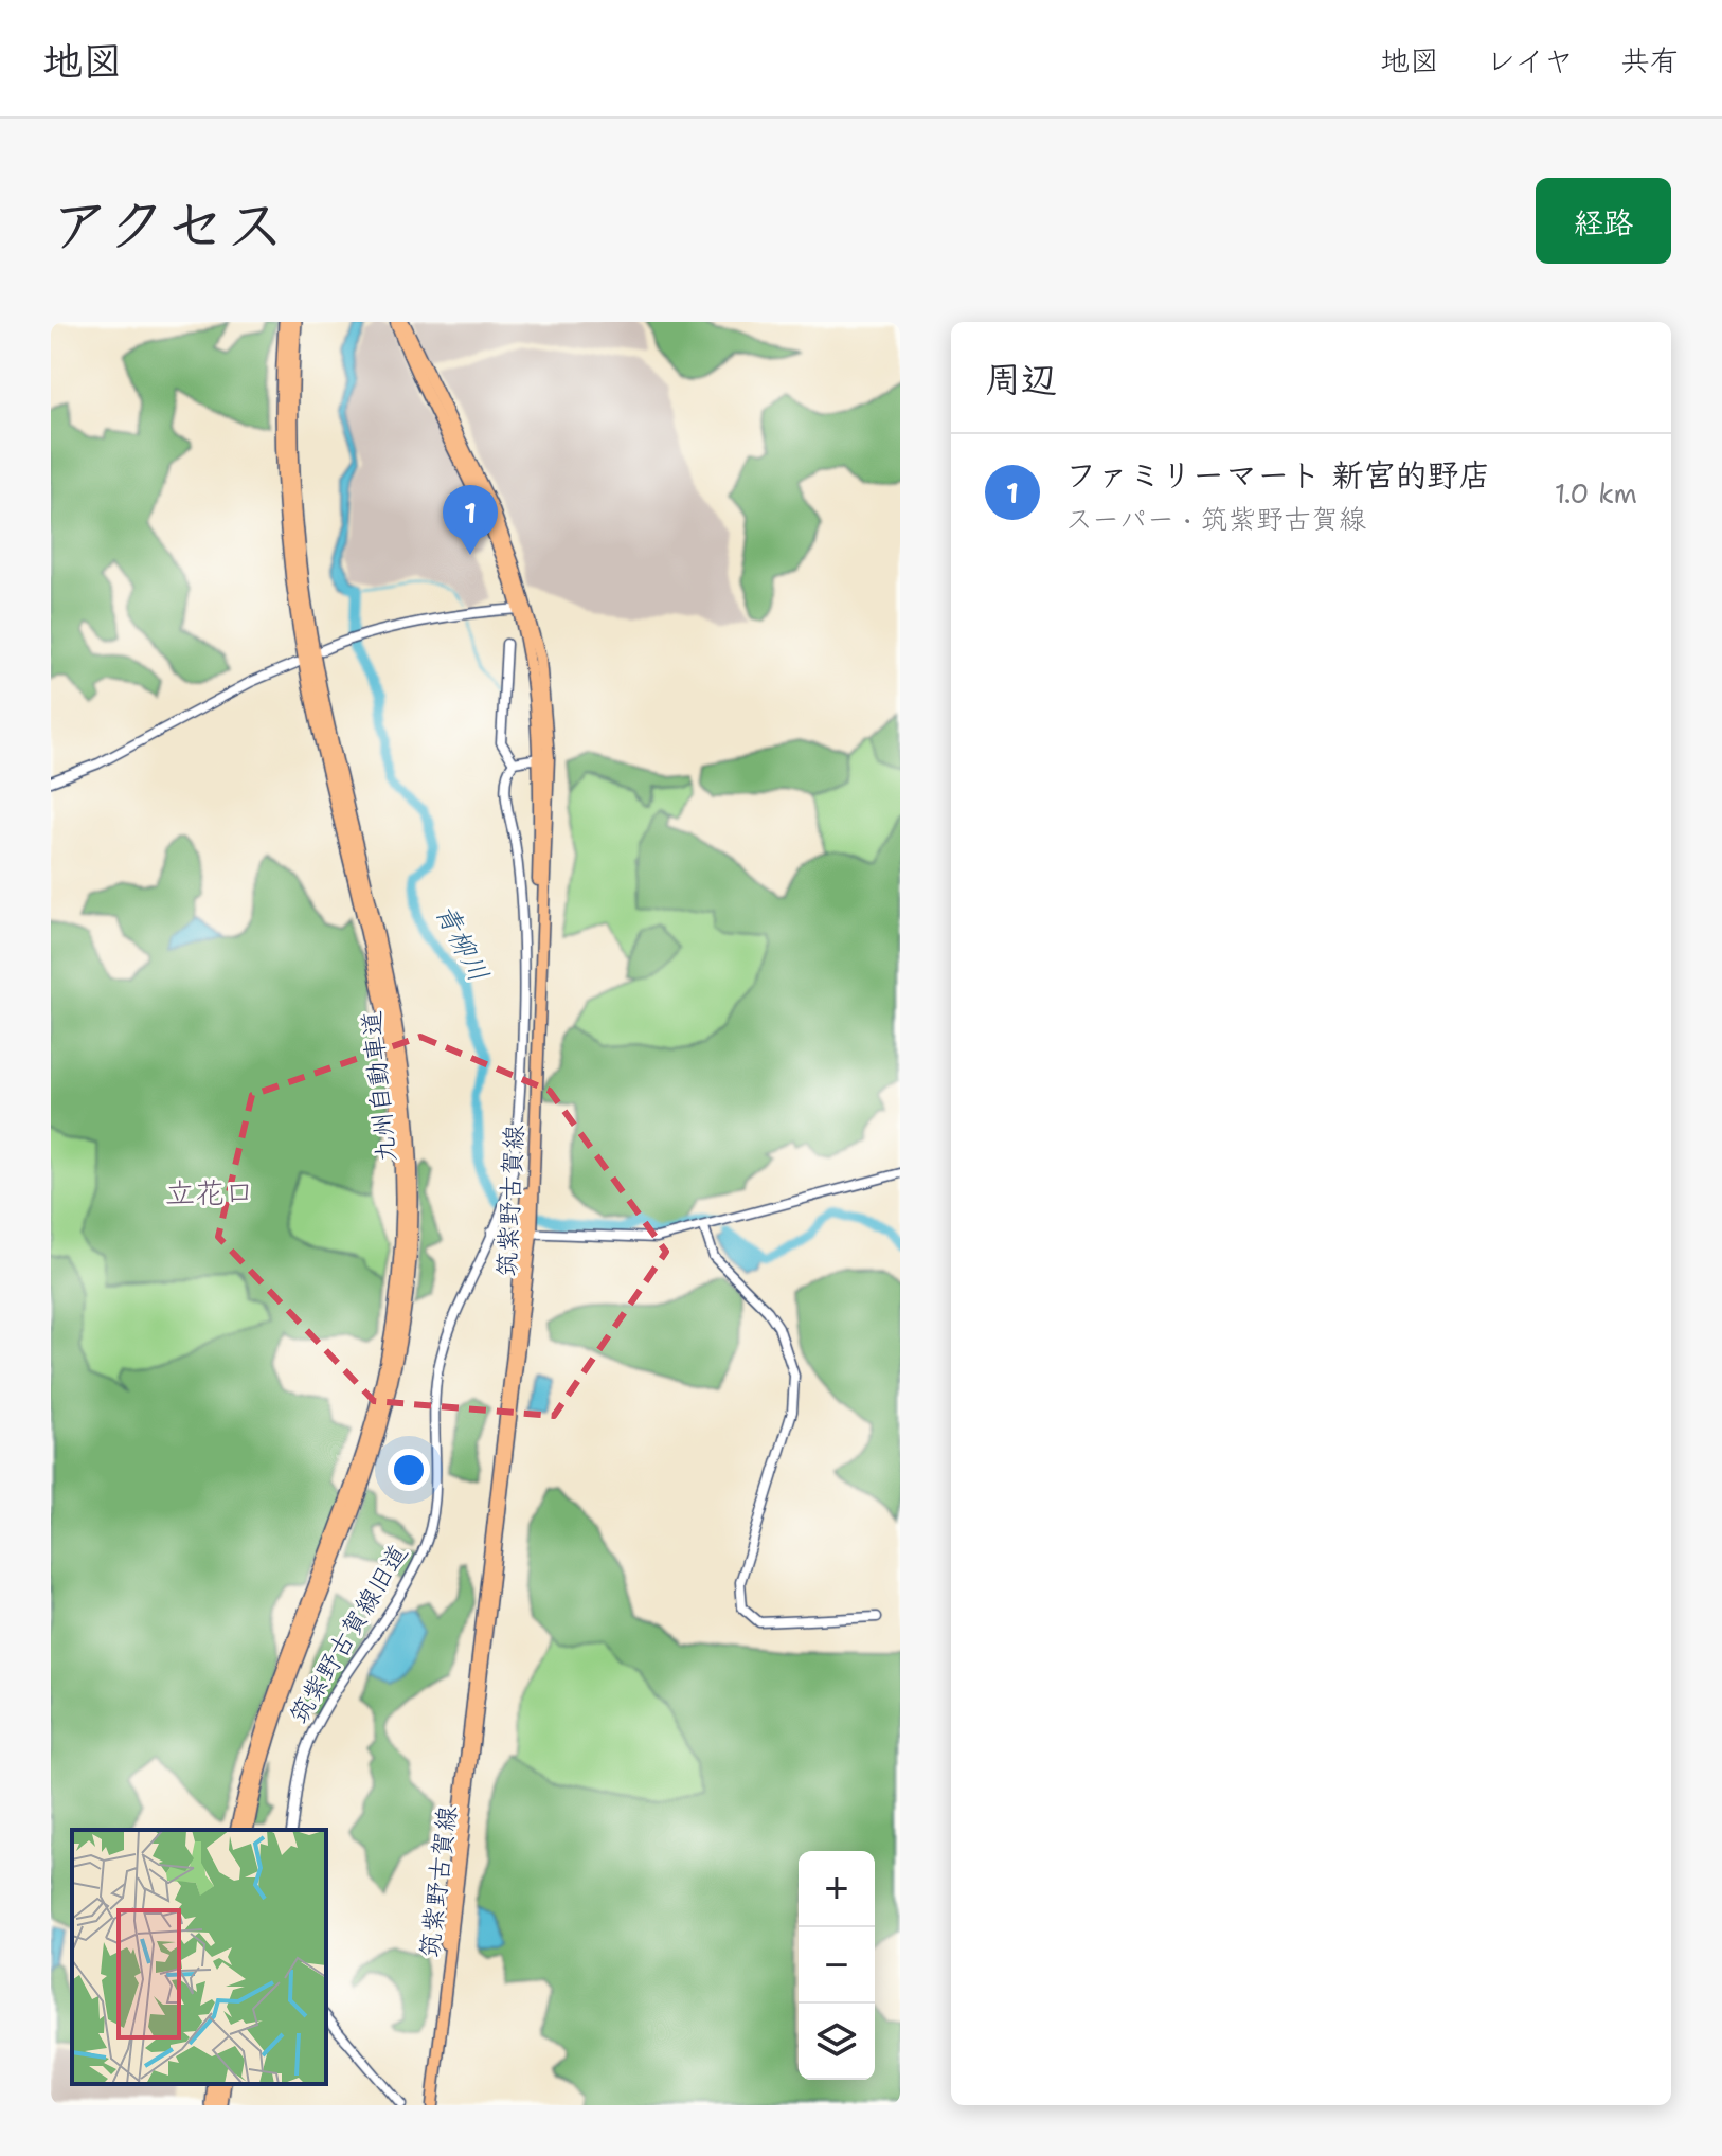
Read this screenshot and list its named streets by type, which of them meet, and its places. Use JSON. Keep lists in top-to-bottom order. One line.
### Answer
{"streets":{"highway":["九州自動車道"],"main road":["筑紫野古賀線"],"street":["筑紫野古賀線旧道"]},"districts":["立花口"],"water":["青柳川"],"page":{"header":"地図","nav":["地図","レイヤ","共有"],"title":"アクセス","buttons":"経路","heading":"周辺","list":[{"mark":"1","name":"ファミリーマート 新宮的野店","note":"スーパー · 筑紫野古賀線","value":"1.0 km"}],"pins":"1","map_buttons":["+","−"]}}
